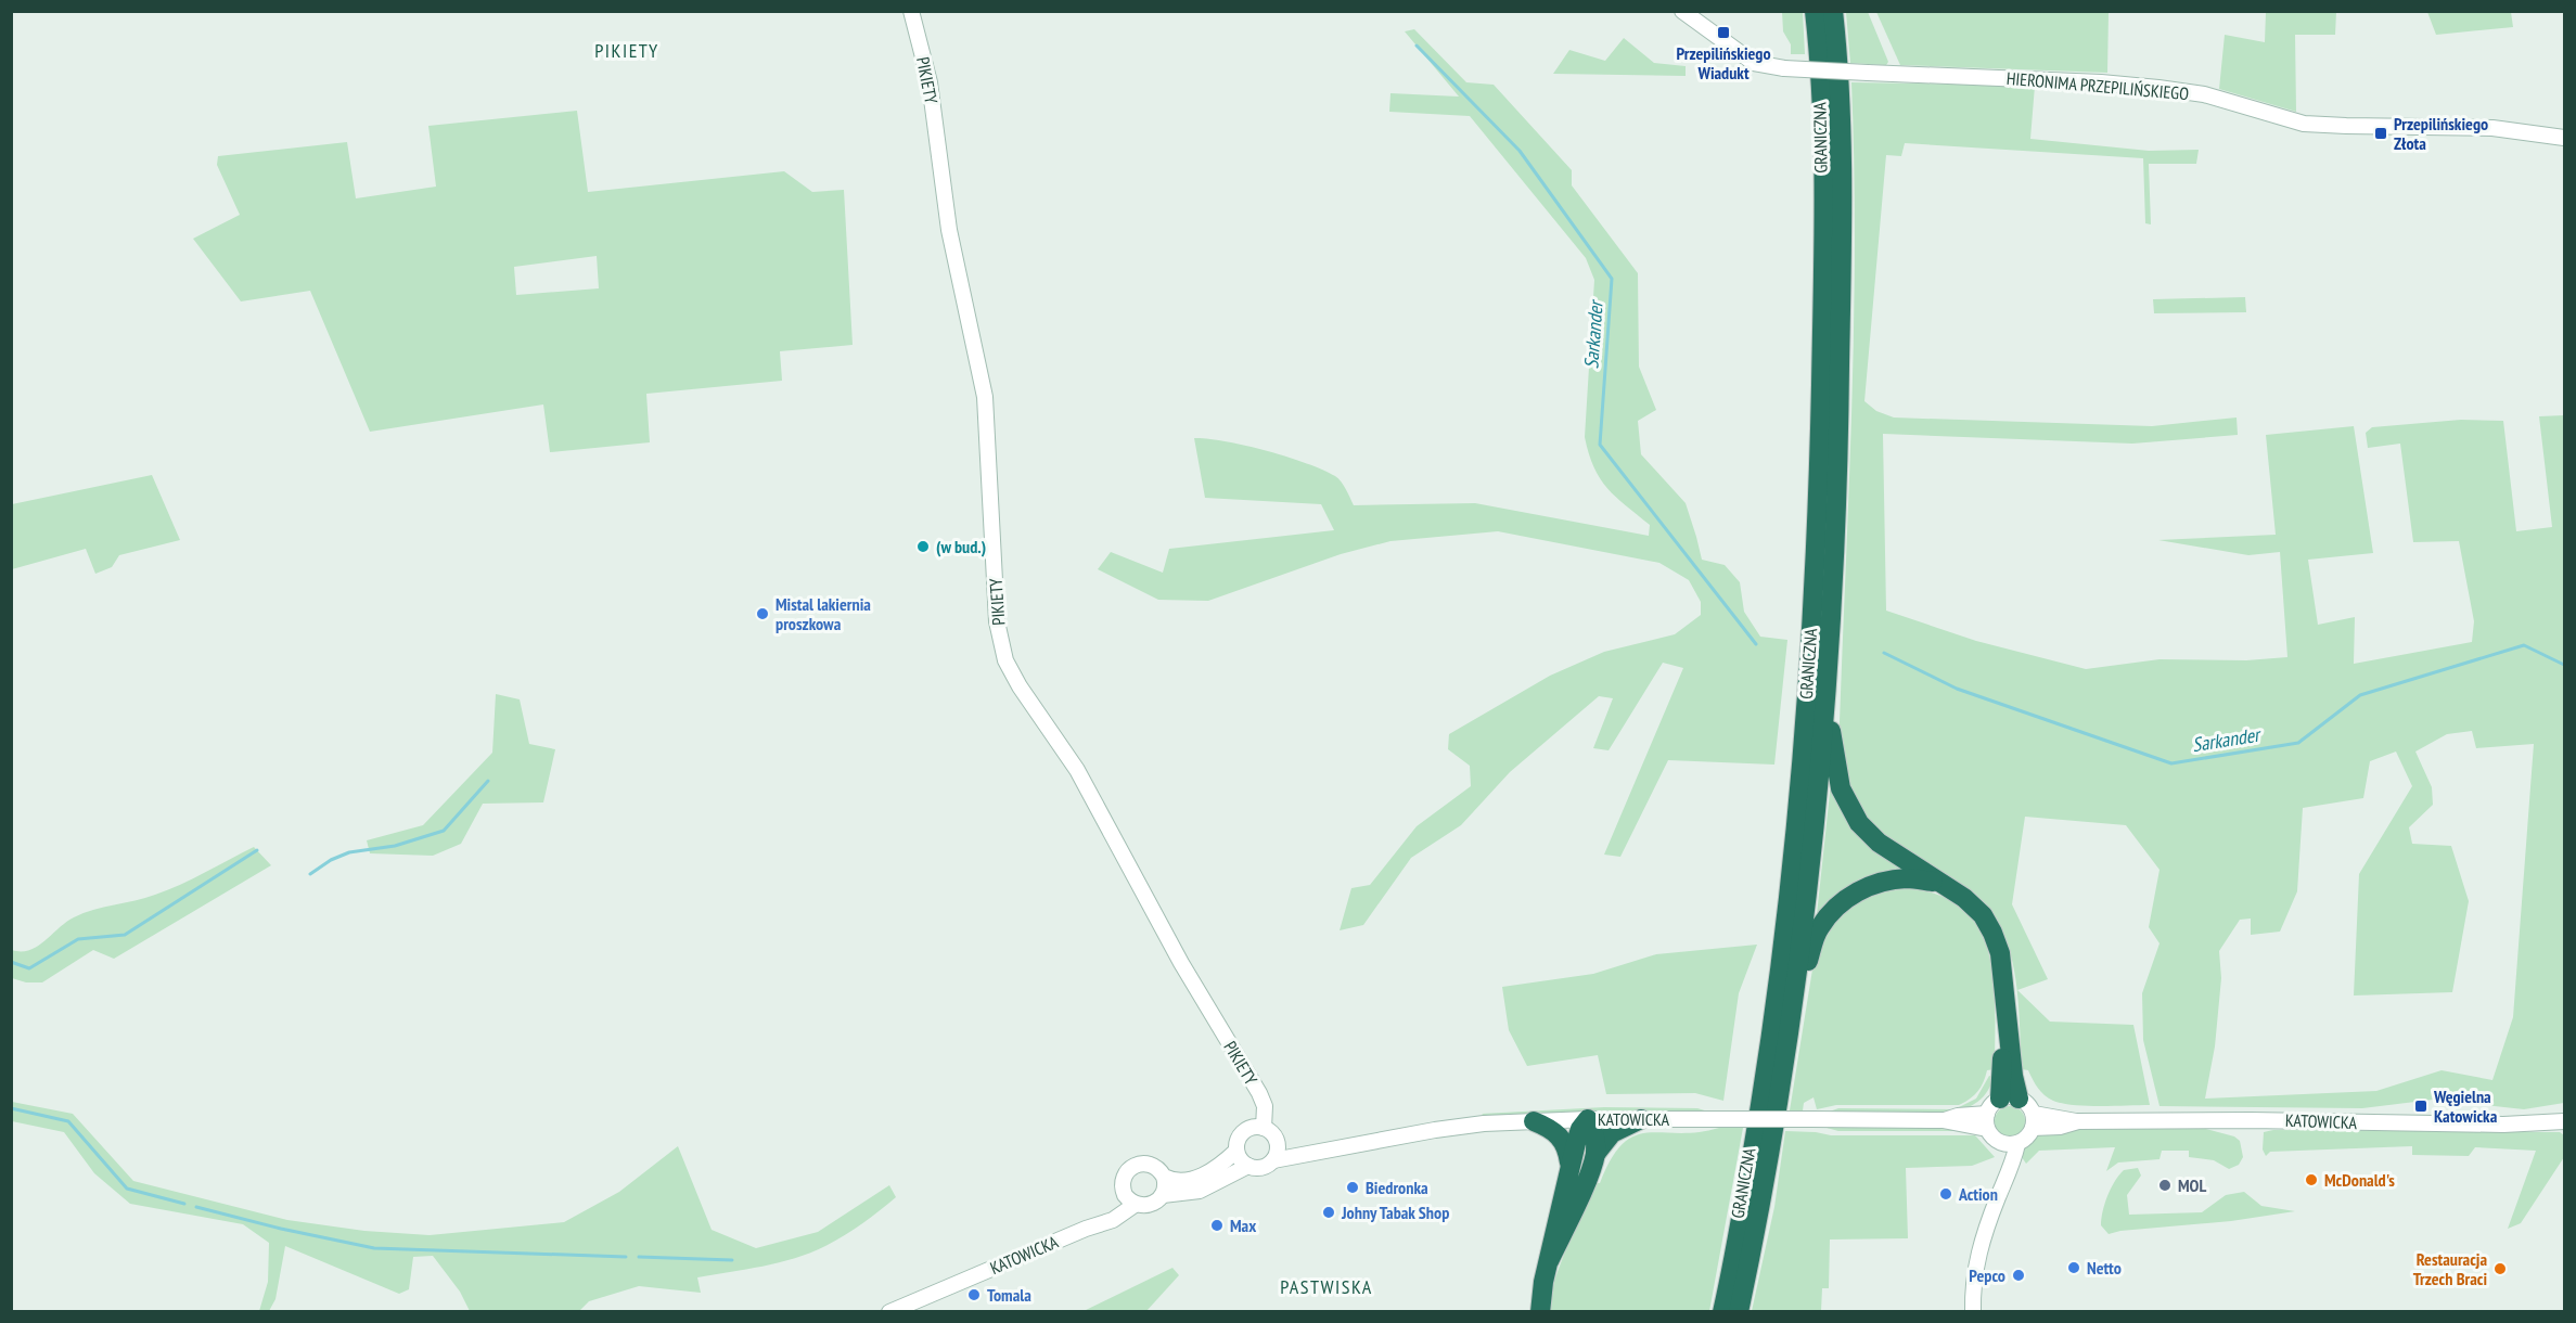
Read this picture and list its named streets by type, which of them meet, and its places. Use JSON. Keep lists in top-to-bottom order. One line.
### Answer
{"streets":{"highway":["GRANICZNA"],"street":["PIKIETY","HIERONIMA PRZEPILIŃSKIEGO","KATOWICKA"]},"crossings":[["PIKIETY","KATOWICKA"]],"districts":["PIKIETY","PASTWISKA"],"water":["Sarkander"],"places":{"transit":["Przepilińskiego Wiadukt","Przepilińskiego Złota","Węgielna Katowicka"],"other":["(w bud.)","Mistal lakiernia proszkowa","McDonald's","MOL","Biedronka","Action","Johny Tabak Shop","Max","Netto","Restauracja Trzech Braci","Pepco","Tomala"]}}
